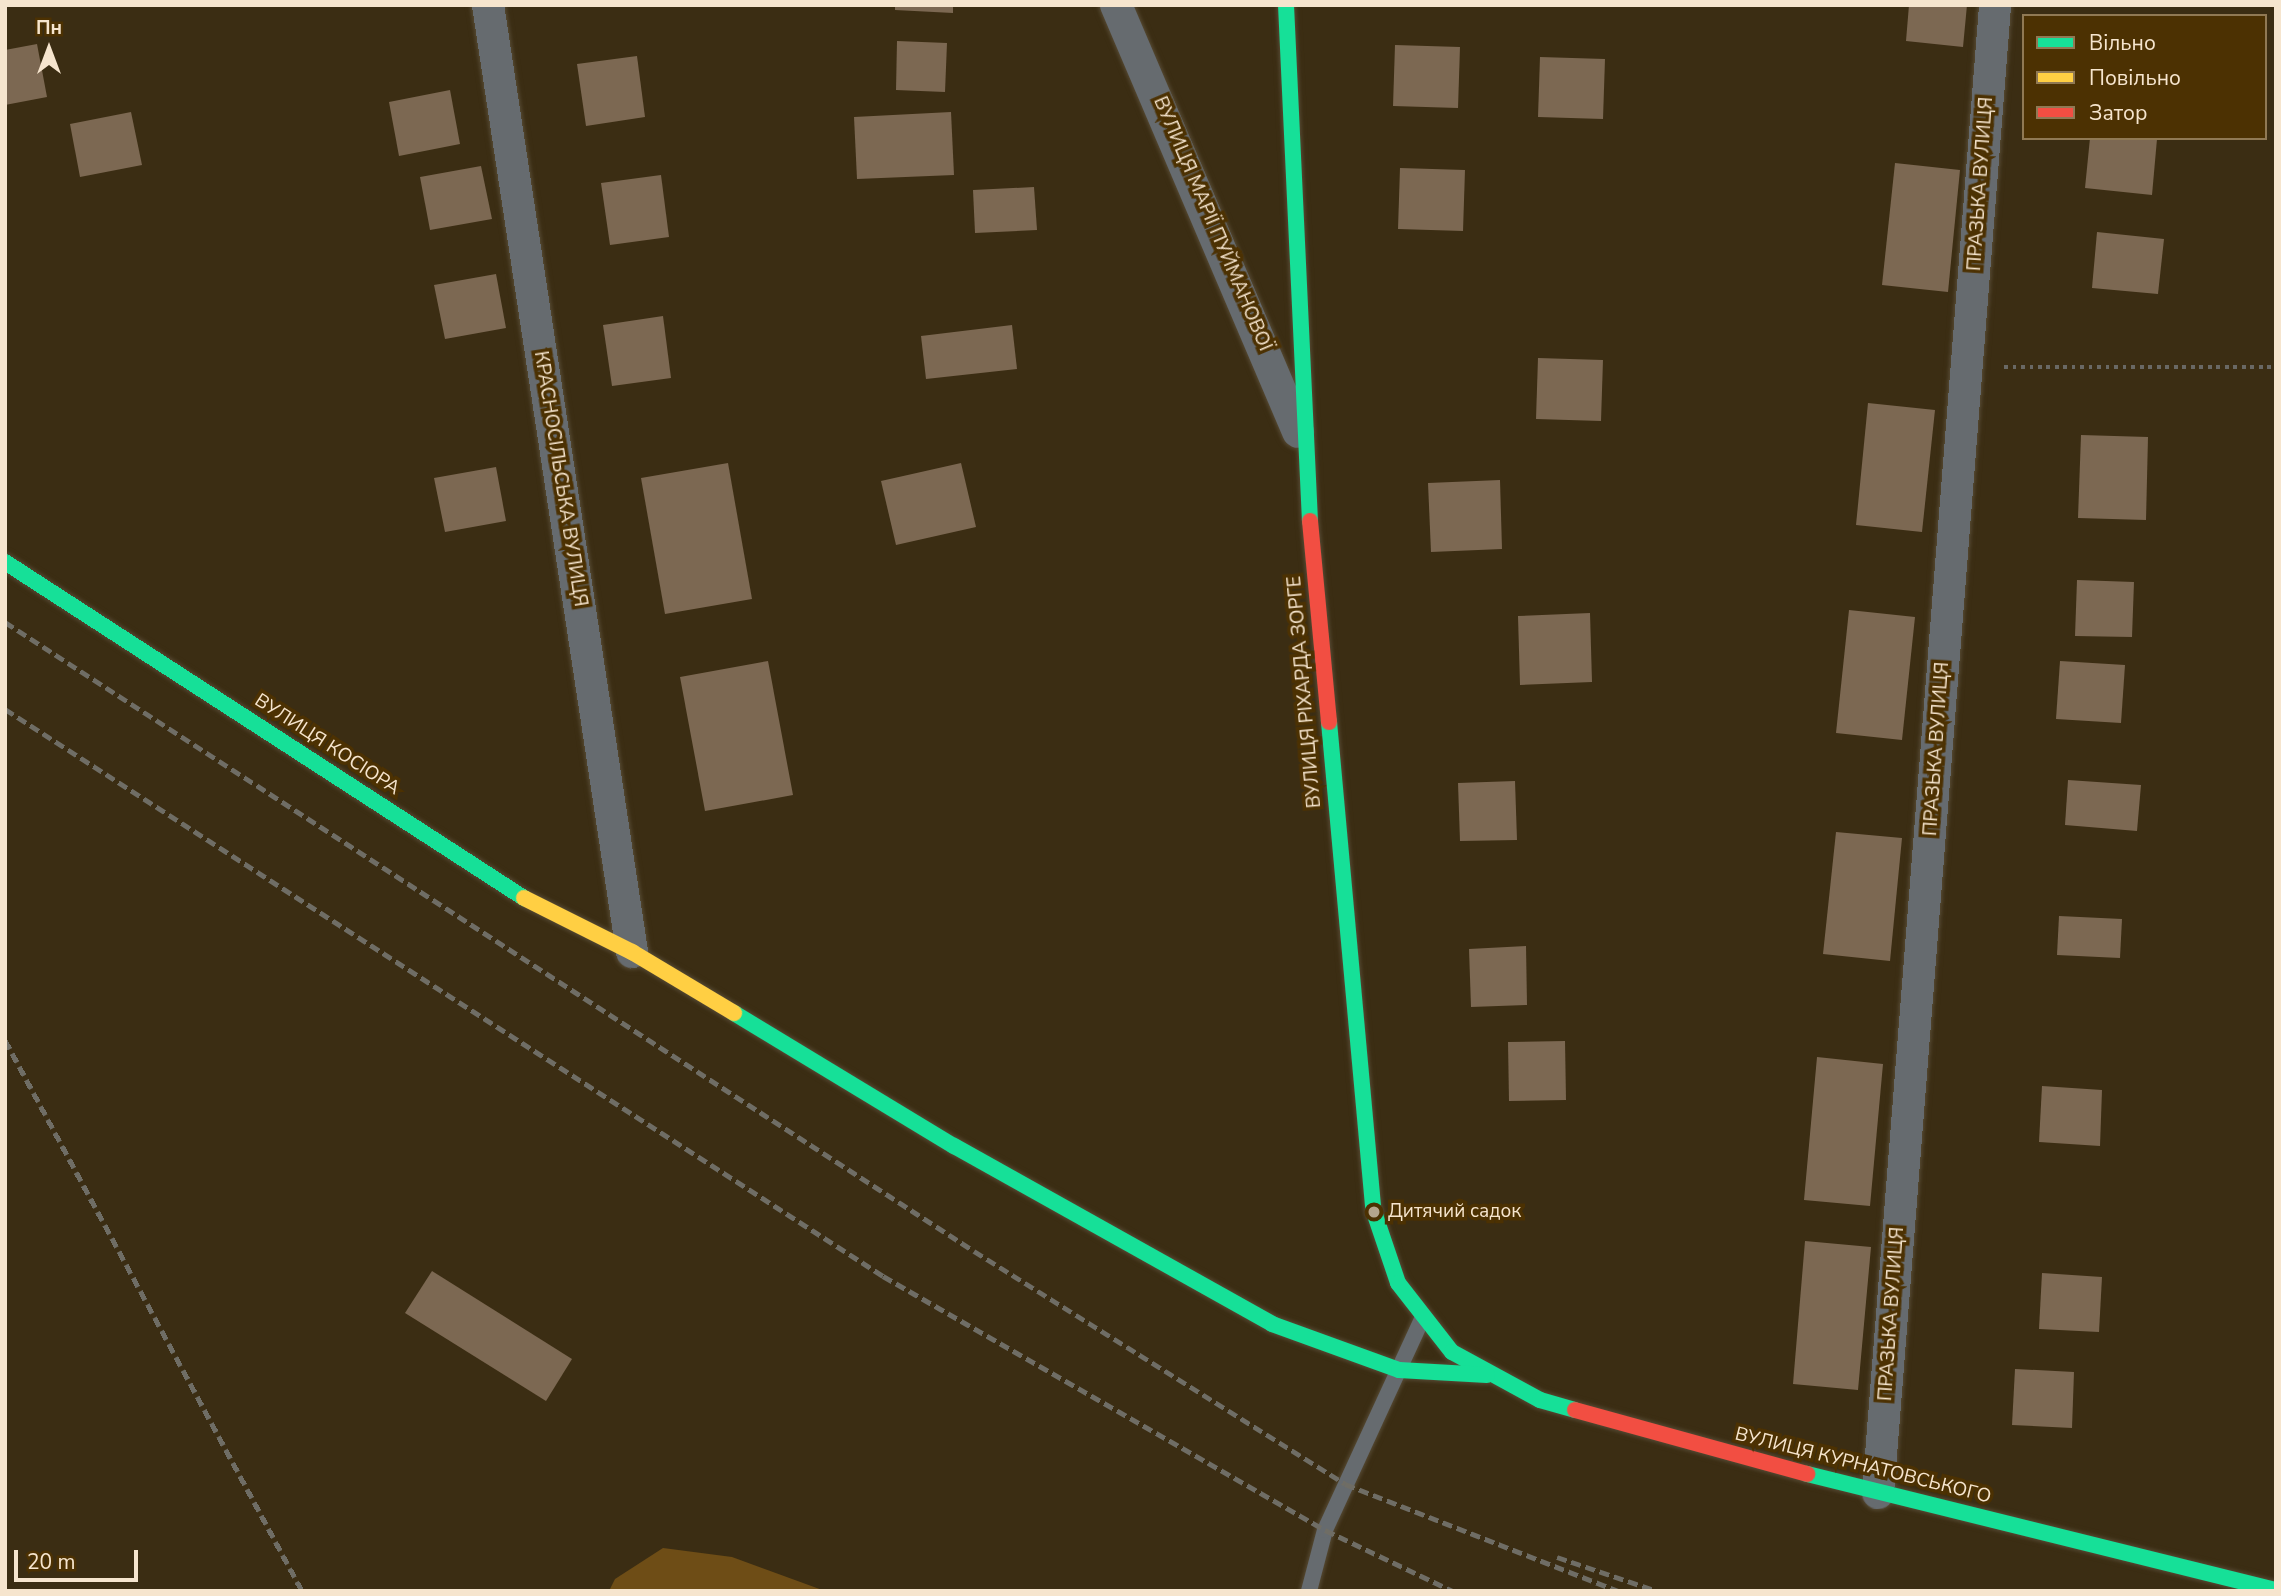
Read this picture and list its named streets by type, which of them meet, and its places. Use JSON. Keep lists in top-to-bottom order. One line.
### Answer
{"streets":{"street":["ПРАЗЬКА ВУЛИЦЯ","ВУЛИЦЯ МАРІЇ ПУЙМАНОВОЇ","КРАСНОСІЛЬСЬКА ВУЛИЦЯ","ВУЛИЦЯ РІХАРДА ЗОРГЕ","ВУЛИЦЯ КОСІОРА","ВУЛИЦЯ КУРНАТОВСЬКОГО"]},"crossings":[["ПРАЗЬКА ВУЛИЦЯ","ВУЛИЦЯ КУРНАТОВСЬКОГО"],["ВУЛИЦЯ МАРІЇ ПУЙМАНОВОЇ","ВУЛИЦЯ РІХАРДА ЗОРГЕ"],["КРАСНОСІЛЬСЬКА ВУЛИЦЯ","ВУЛИЦЯ КОСІОРА"],["ВУЛИЦЯ РІХАРДА ЗОРГЕ","ВУЛИЦЯ КУРНАТОВСЬКОГО"],["ВУЛИЦЯ КОСІОРА","ВУЛИЦЯ КУРНАТОВСЬКОГО"]],"places":["Дитячий садок"],"legend":["Вільно","Повільно","Затор"],"scale_bar":"20 m","north":"top"}
